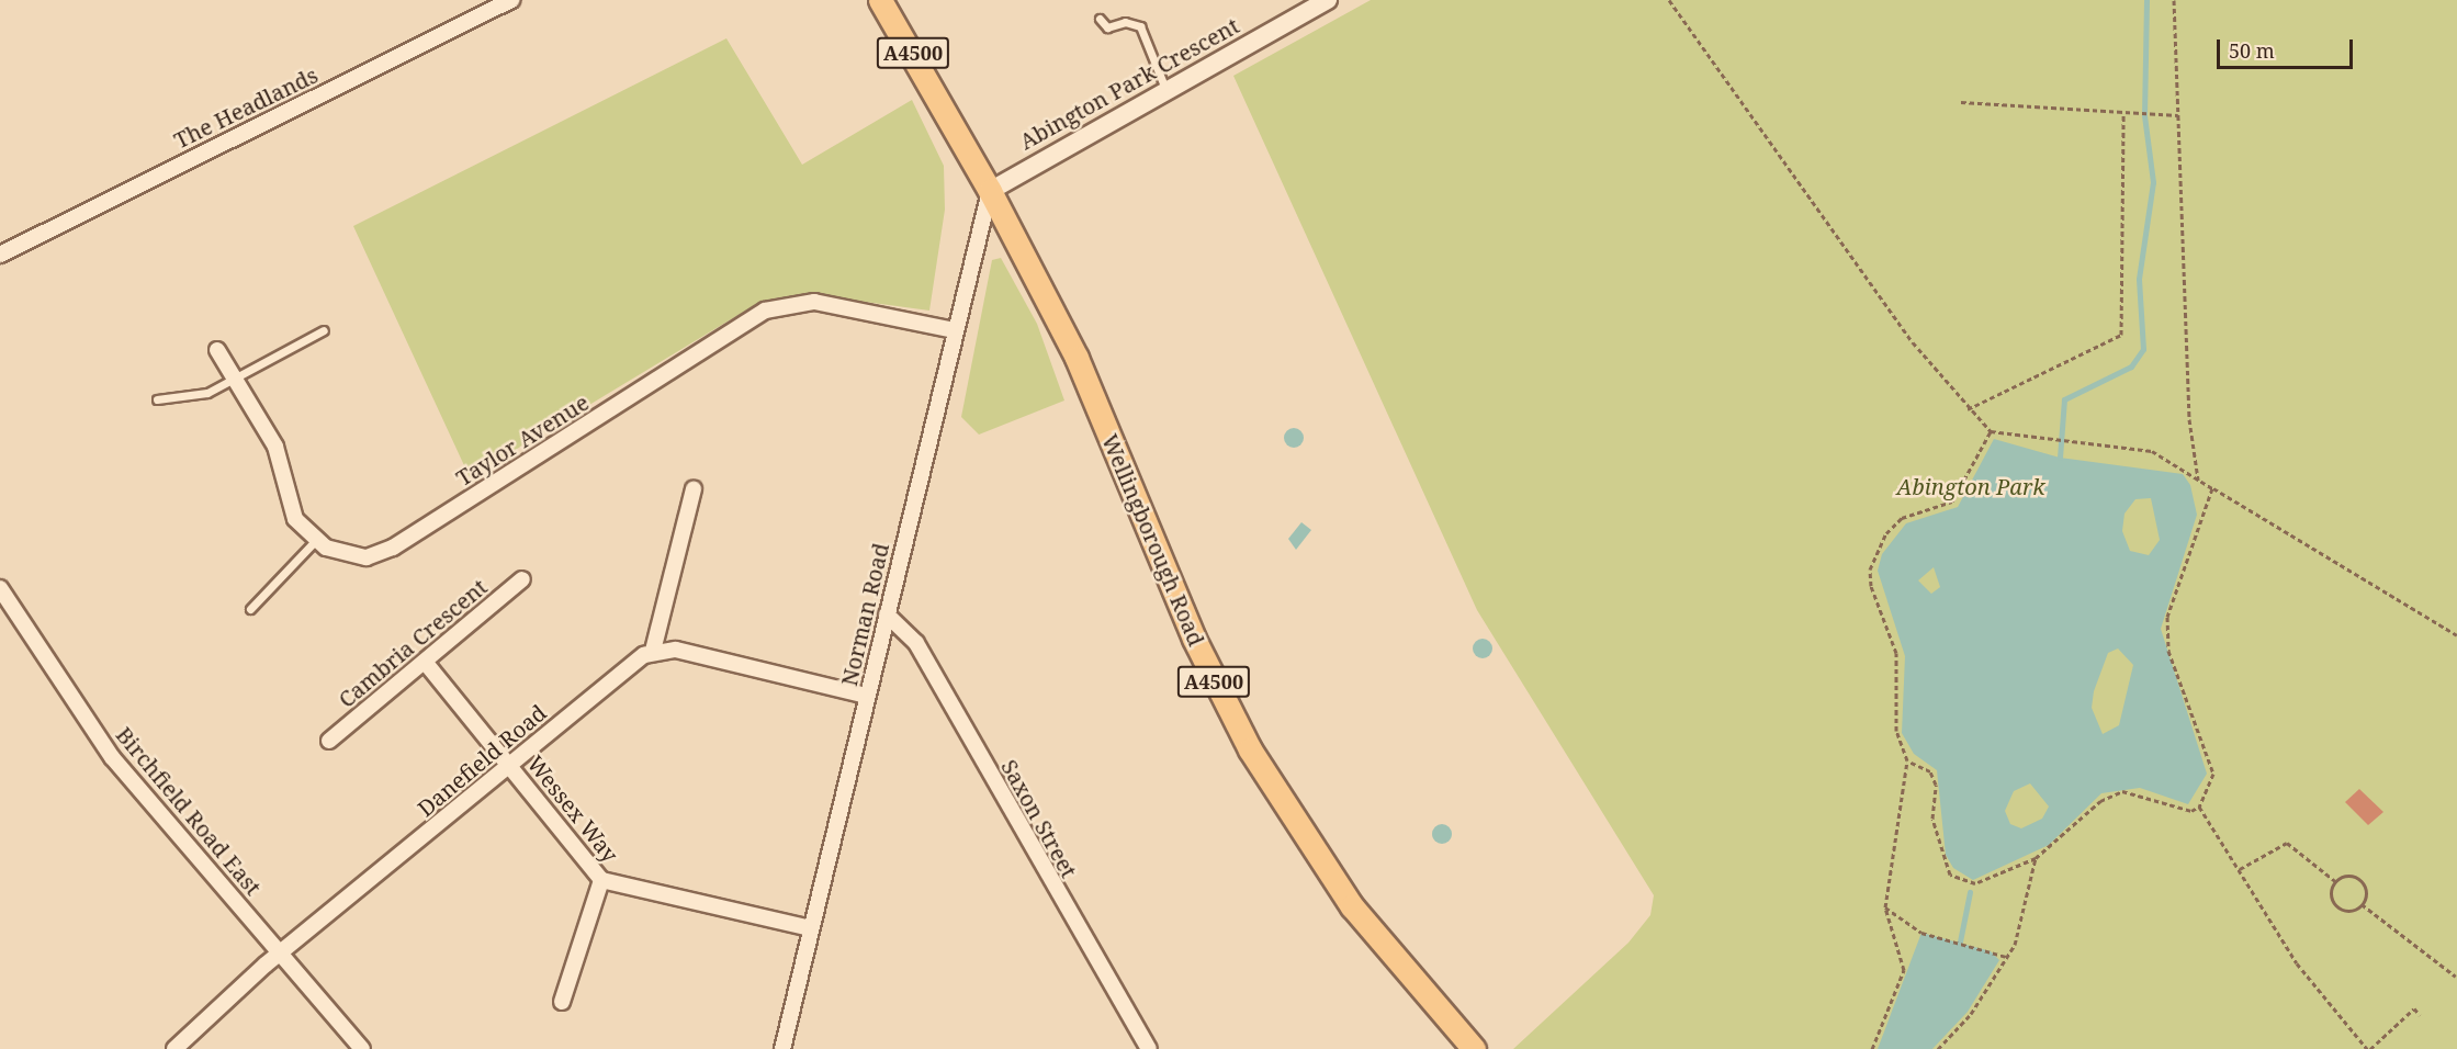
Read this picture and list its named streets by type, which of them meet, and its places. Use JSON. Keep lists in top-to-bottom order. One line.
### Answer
{"streets":{"main road":["A4500","Wellingborough Road"],"street":["Abington Park Crescent","The Headlands","Taylor Avenue","Norman Road","Cambria Crescent","Danefield Road","Wessex Way","Birchfield Road East","Saxon Street"]},"crossings":[["Abington Park Crescent","Wellingborough Road"],["Abington Park Crescent","Norman Road"],["Taylor Avenue","Norman Road"],["Wellingborough Road","Norman Road"],["Norman Road","Wessex Way"],["Norman Road","Saxon Street"],["Cambria Crescent","Wessex Way"],["Danefield Road","Wessex Way"],["Danefield Road","Birchfield Road East"]],"parks":["Abington Park"],"scale_bar":"50 m"}
